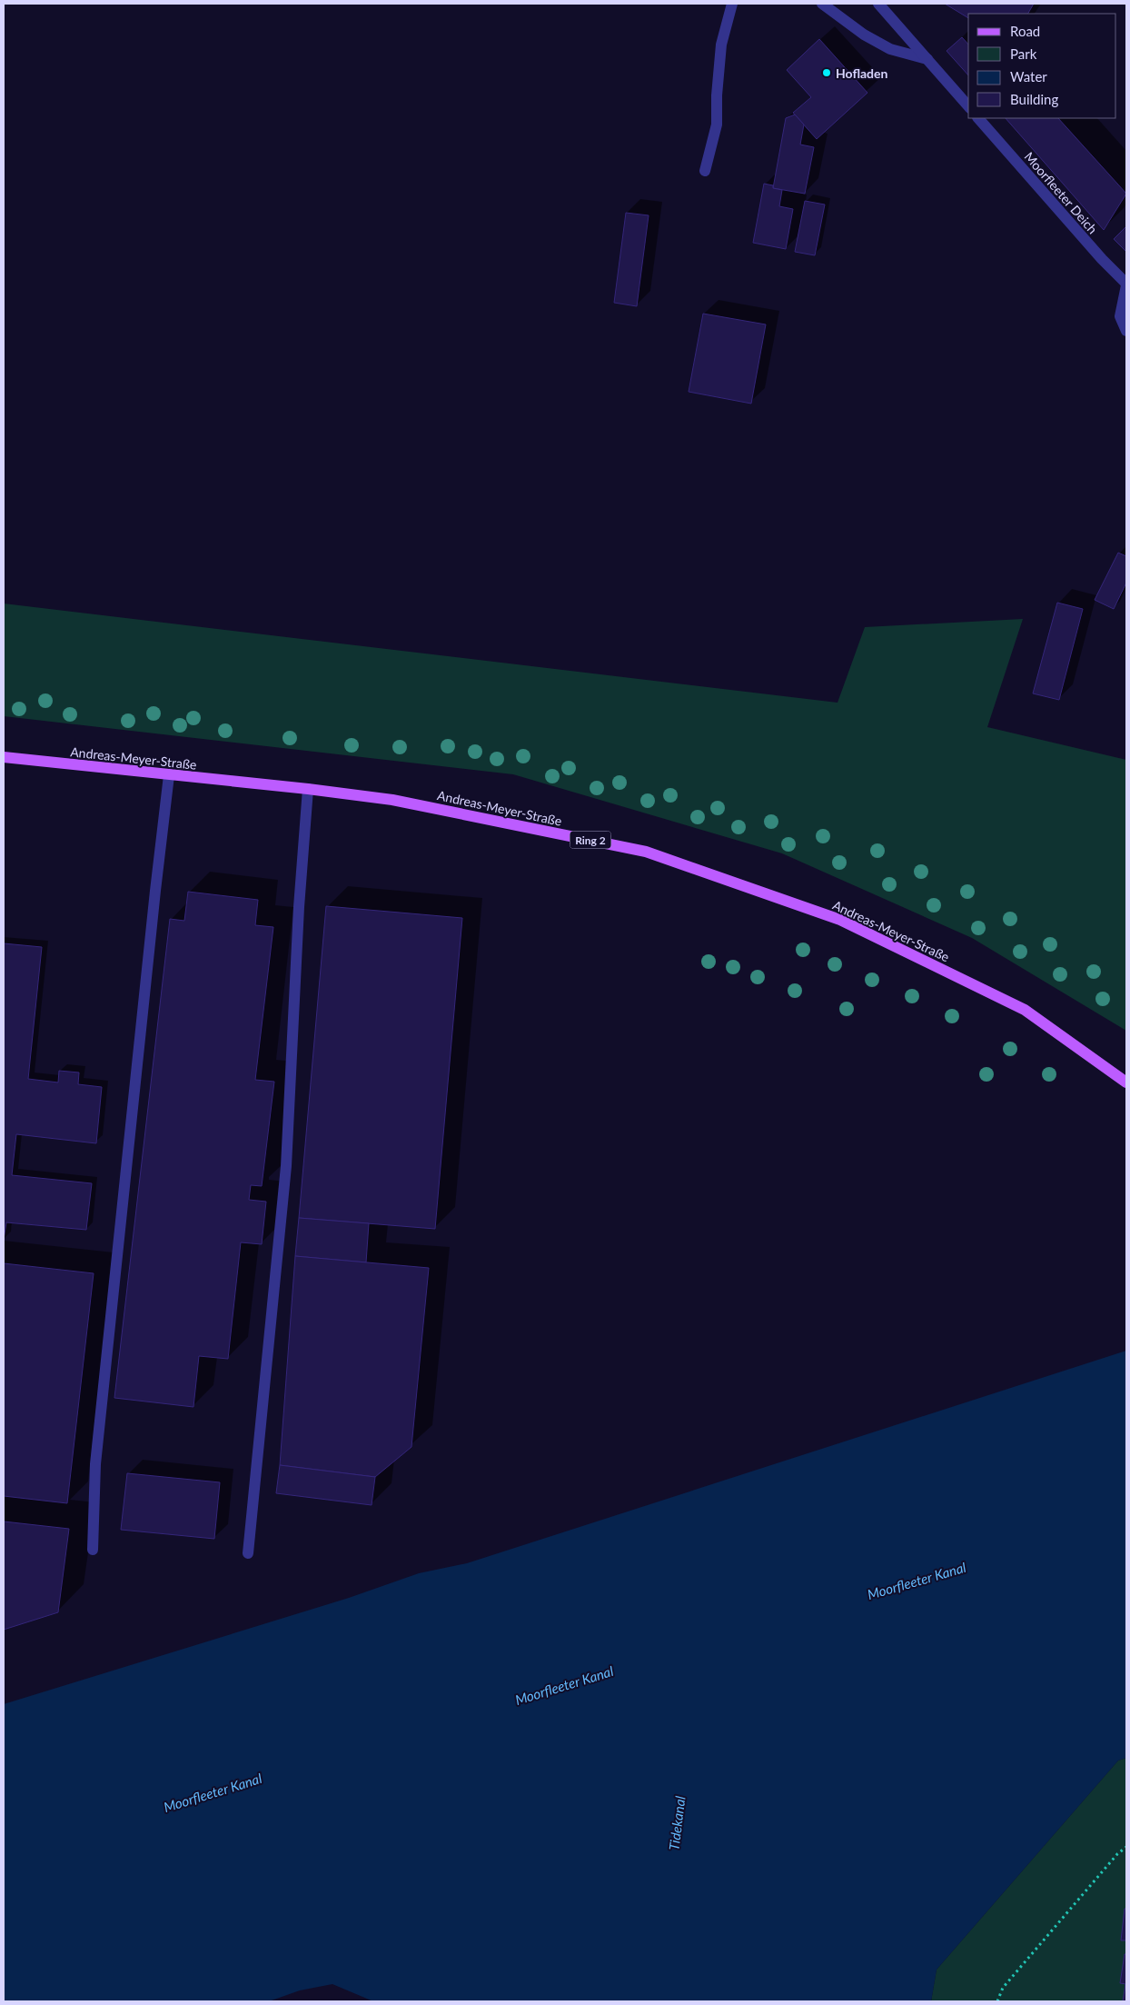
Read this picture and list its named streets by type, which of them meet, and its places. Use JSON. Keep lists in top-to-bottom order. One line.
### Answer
{"streets":{"main road":["Andreas-Meyer-Straße","Ring 2"],"street":["Moorfleeter Deich"]},"water":["Moorfleeter Kanal","Tidekanal"],"places":["Hofladen"],"legend":["Road","Park","Water","Building"]}
